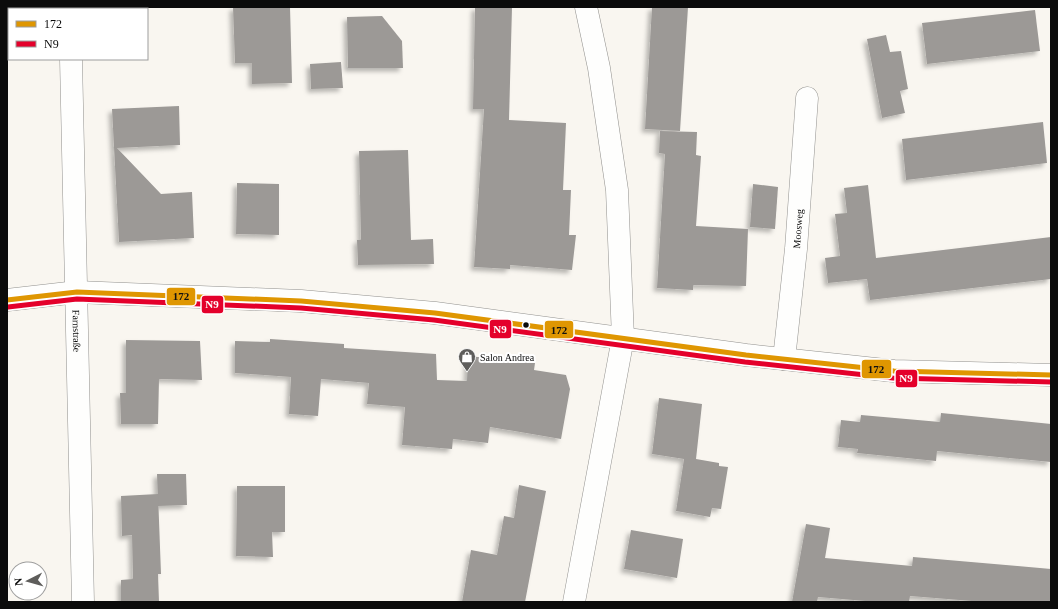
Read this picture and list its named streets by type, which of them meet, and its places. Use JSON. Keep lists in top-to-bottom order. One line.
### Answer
{"streets":{"street":["Moosweg","Farnstraße"]},"places":{"shop":["Salon Andrea"]},"lines":["transit line 172","transit line N9"],"legend":["172","N9"],"north":"left"}
